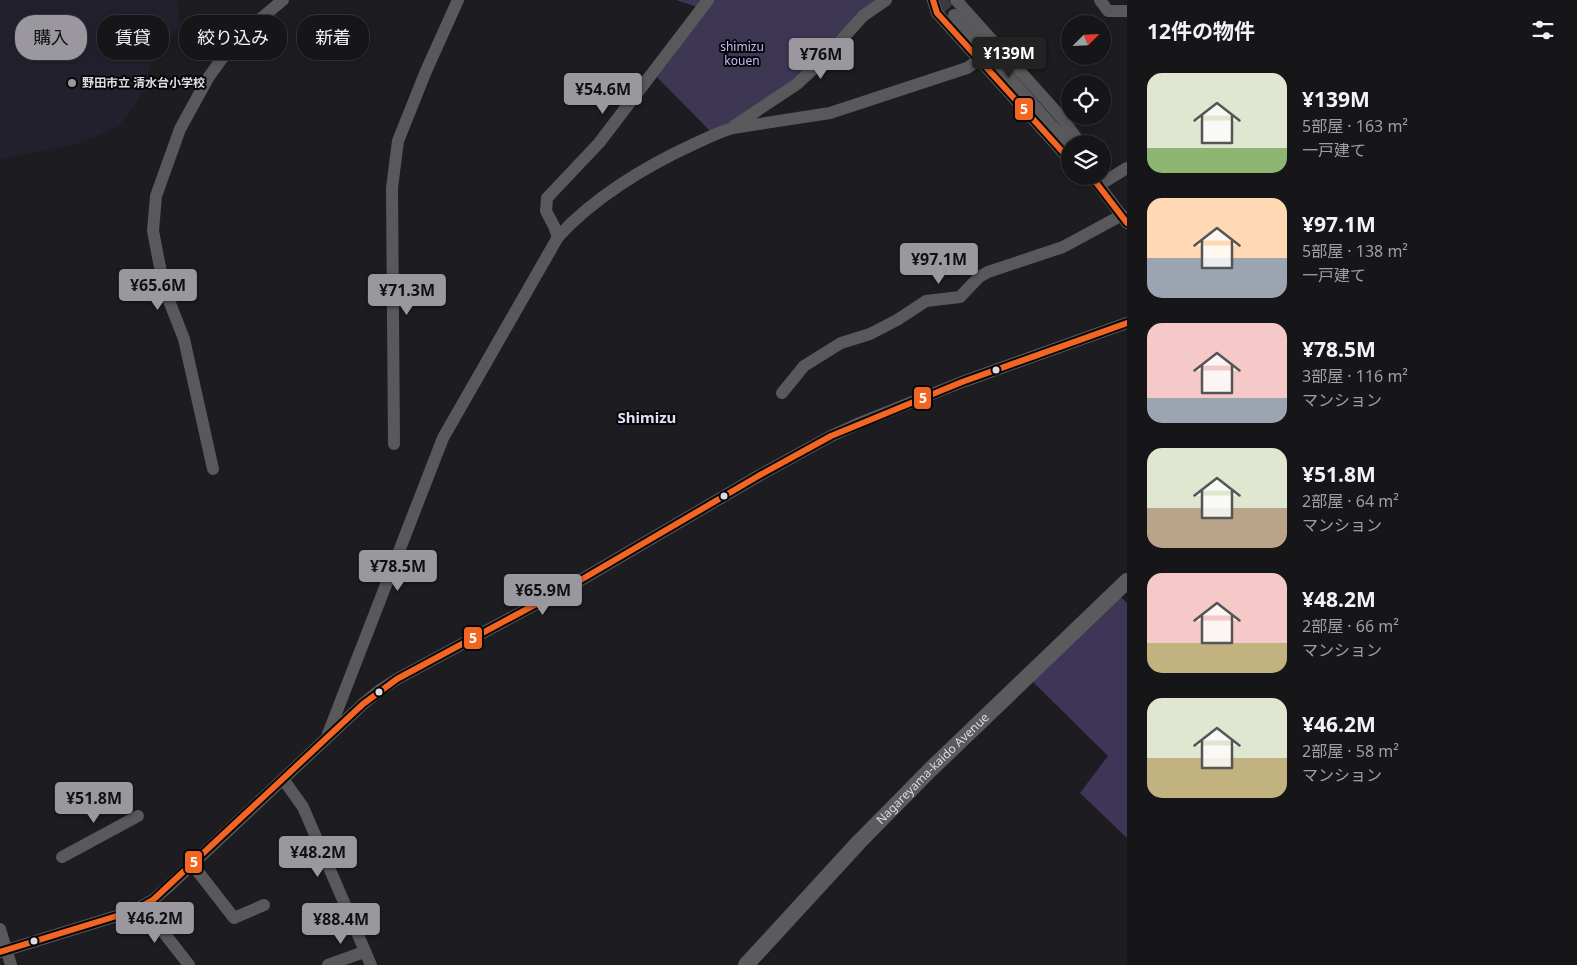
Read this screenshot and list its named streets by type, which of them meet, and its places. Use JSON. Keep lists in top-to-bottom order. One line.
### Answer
{"streets":{"main road":["Nagareyama-kaido Avenue"]},"districts":["Shimizu"],"parks":["shimizu kouen"],"places":["野田市立 清水台小学校"],"lines":["transit line 5"],"north":"top right","page":{"heading":"12件の物件","chip":["購入","賃貸","絞り込み","新着"],"price":["¥139M","¥76M","¥54.6M","¥97.1M","¥65.6M","¥71.3M","¥78.5M","¥65.9M","¥51.8M","¥48.2M","¥46.2M","¥88.4M"],"list":[{"name":"¥139M","note":"5部屋 · 163 m² · 一戸建て"},{"name":"¥97.1M","note":"5部屋 · 138 m² · 一戸建て"},{"name":"¥78.5M","note":"3部屋 · 116 m² · マンション"},{"name":"¥51.8M","note":"2部屋 · 64 m² · マンション"},{"name":"¥48.2M","note":"2部屋 · 66 m² · マンション"},{"name":"¥46.2M","note":"2部屋 · 58 m² · マンション"}]}}
